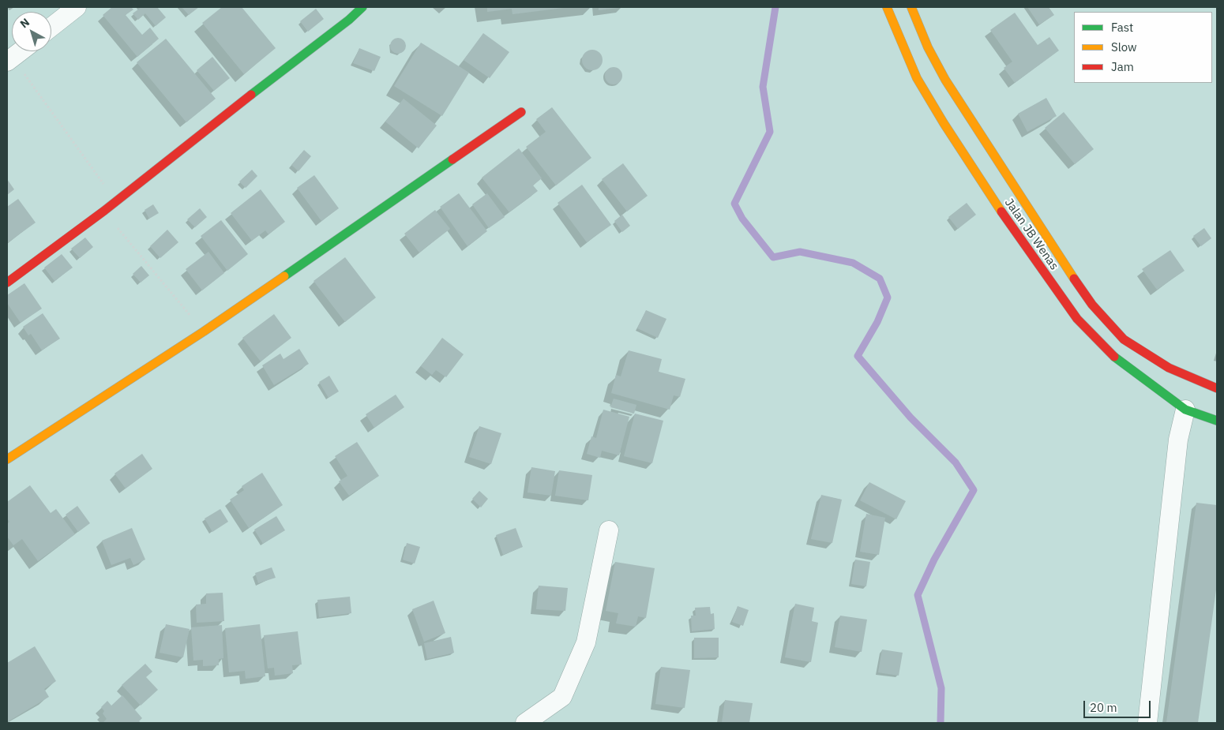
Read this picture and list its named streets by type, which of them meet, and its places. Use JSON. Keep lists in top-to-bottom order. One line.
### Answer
{"streets":{"street":["Jalan JB Wenas"]},"legend":["Fast","Slow","Jam"],"scale_bar":"20 m","north":"top left"}
